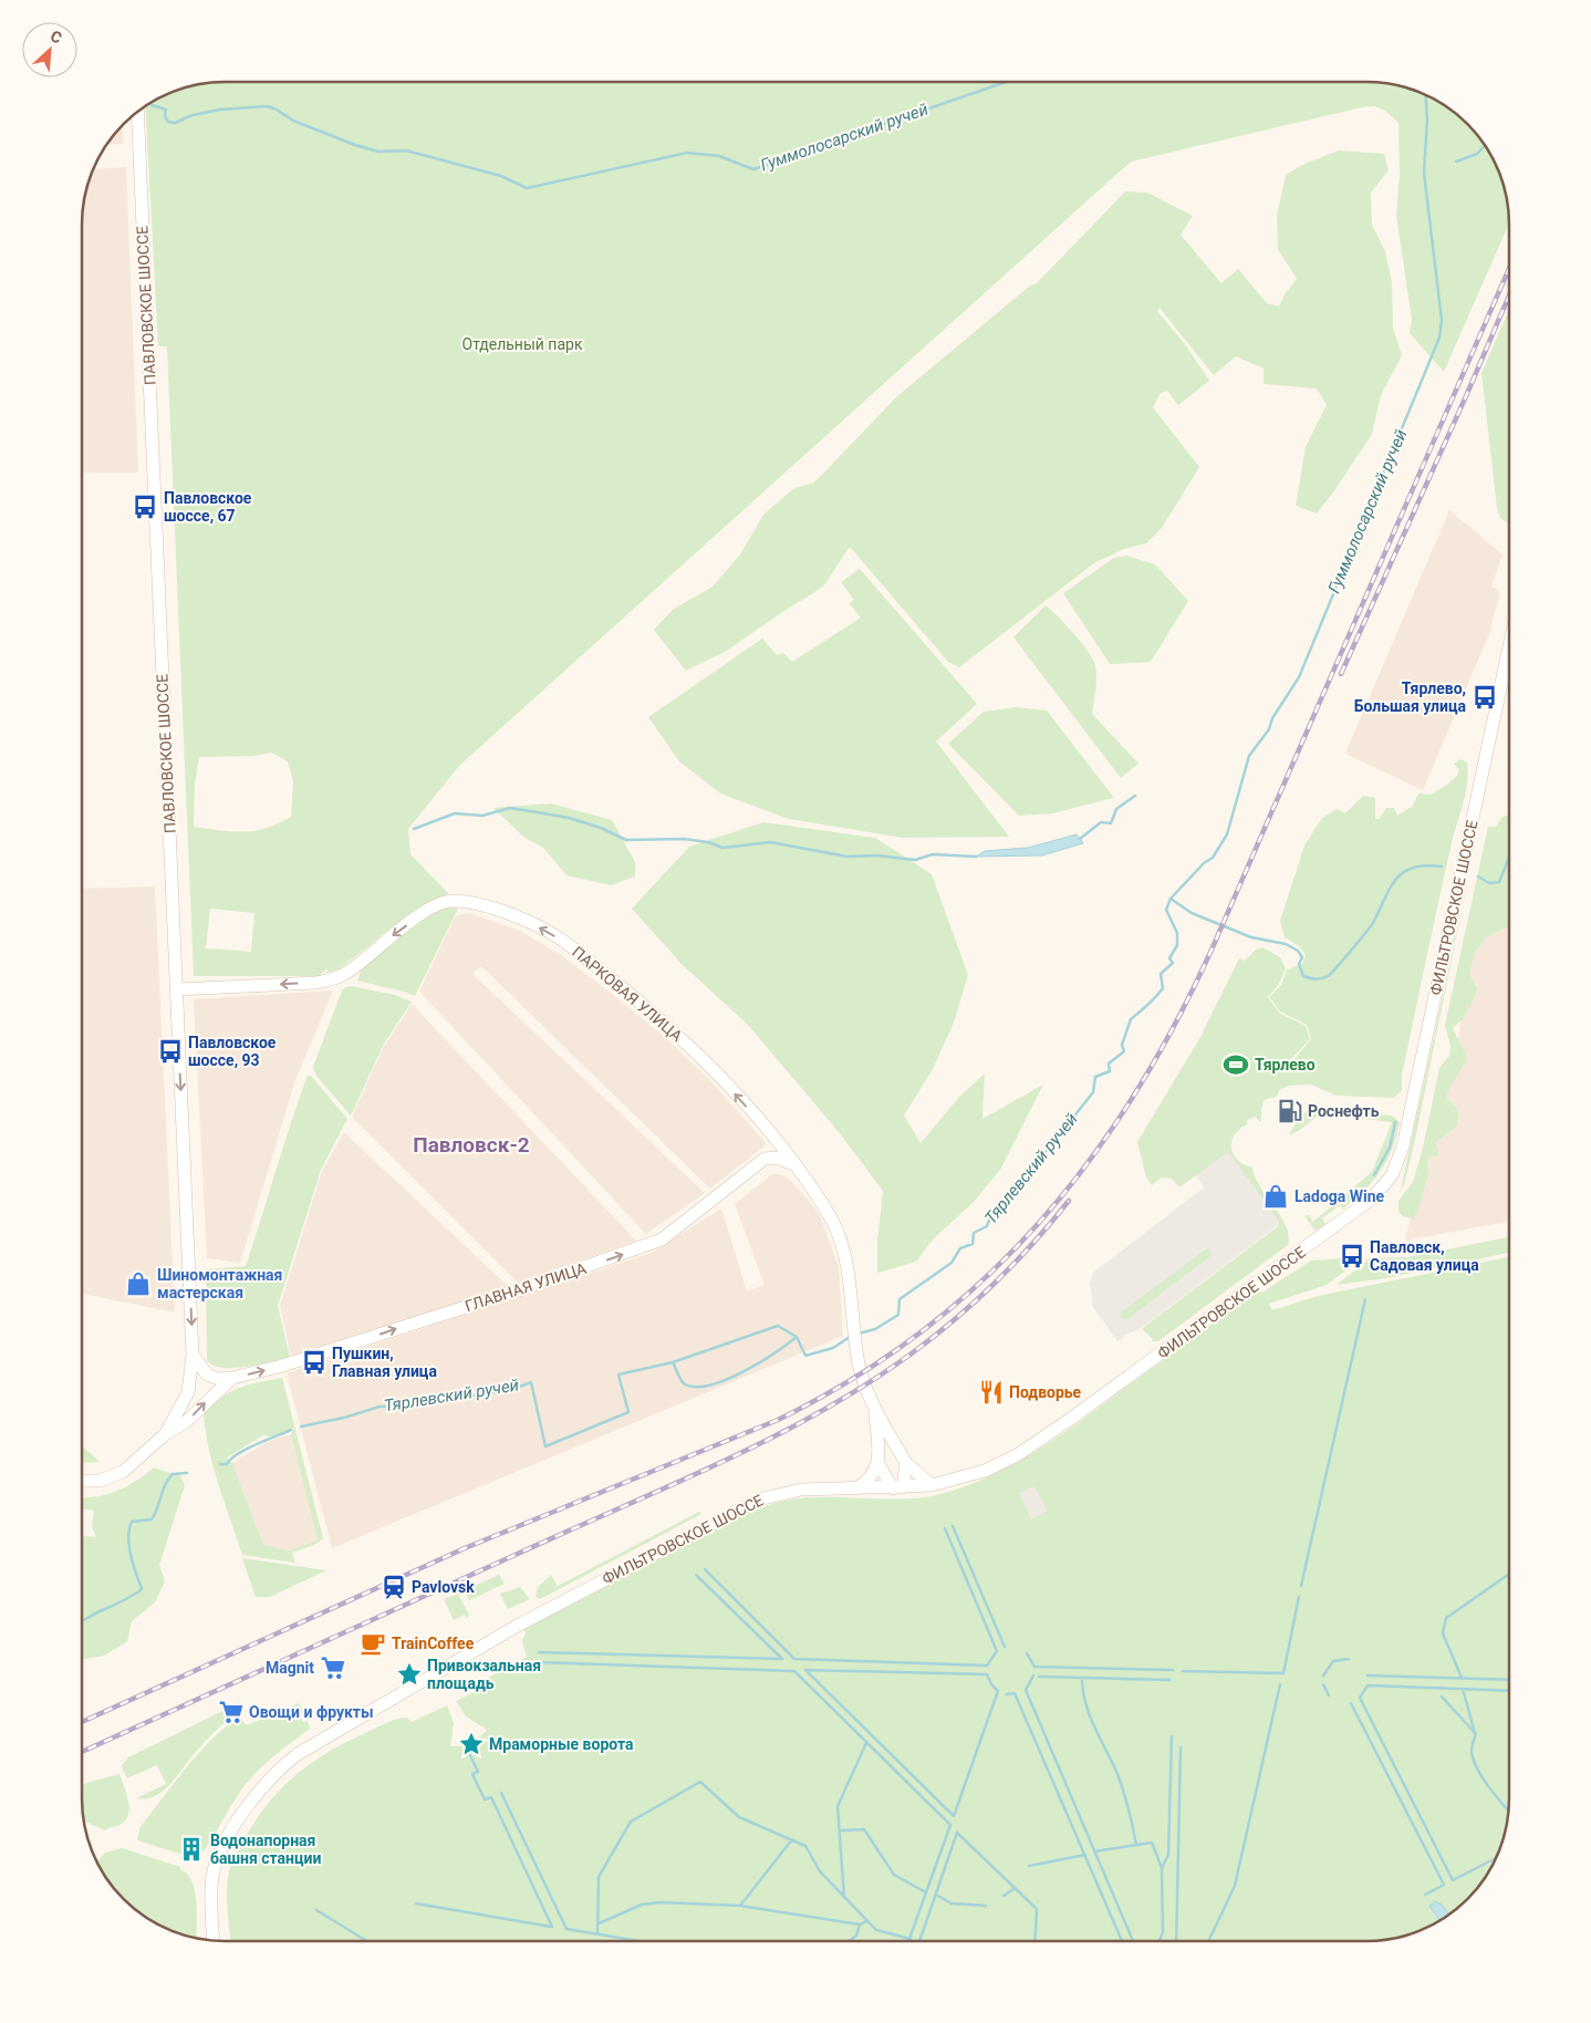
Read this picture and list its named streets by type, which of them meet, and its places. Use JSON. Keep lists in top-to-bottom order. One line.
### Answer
{"streets":{"main road":["ПАВЛОВСКОЕ ШОССЕ","ФИЛЬТРОВСКОЕ ШОССЕ","ПАРКОВАЯ УЛИЦА","ГЛАВНАЯ УЛИЦА"]},"crossings":[["ПАВЛОВСКОЕ ШОССЕ","ПАРКОВАЯ УЛИЦА"],["ФИЛЬТРОВСКОЕ ШОССЕ","ПАРКОВАЯ УЛИЦА"],["ПАРКОВАЯ УЛИЦА","ГЛАВНАЯ УЛИЦА"]],"one_way":["ПАРКОВАЯ УЛИЦА","ГЛАВНАЯ УЛИЦА"],"districts":["Павловск-2"],"water":["Гуммолосарский ручей","Тярлевский ручей"],"parks":["Отдельный парк"],"places":{"bus stop":["Павловское шоссе, 67","Тярлево, Большая улица","Павловское шоссе, 93","Павловск, Садовая улица","Пушкин, Главная улица"],"sports":["Тярлево"],"fuel station":["Роснефть"],"shop":["Ladoga Wine","Шиномонтажная мастерская"],"restaurant":["Подворье"],"station":["Pavlovsk"],"cafe":["TrainCoffee"],"supermarket":["Magnit","Овощи и фрукты"],"place":["Привокзальная площадь","Мраморные ворота"],"building":["Водонапорная башня станции"]},"north":"top right"}
